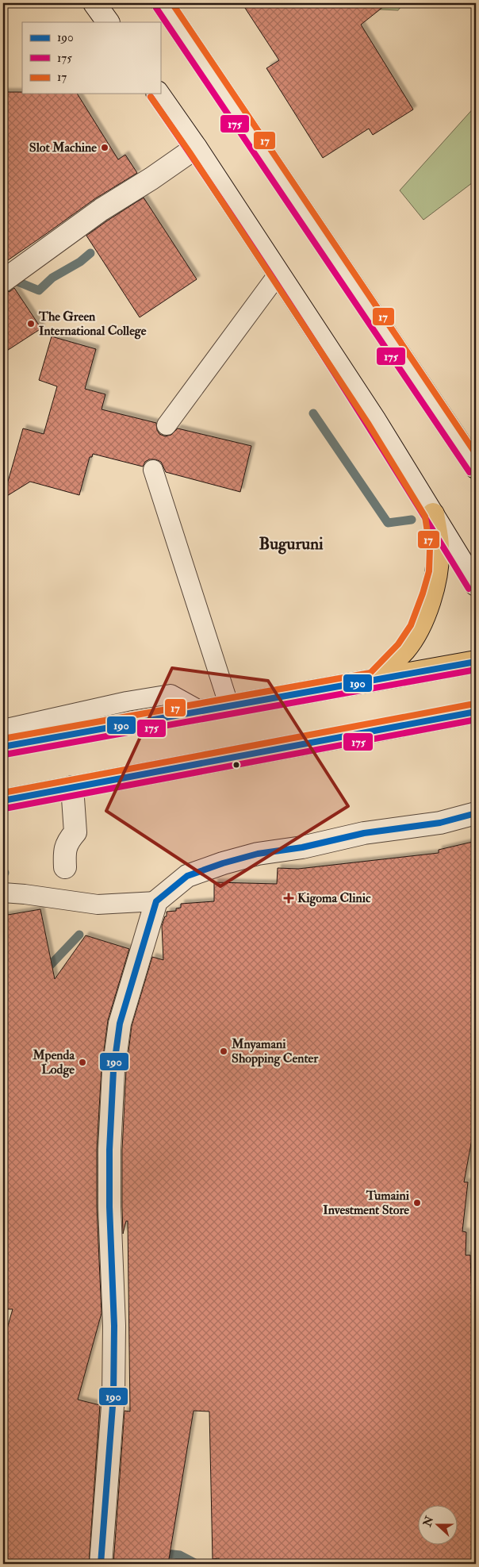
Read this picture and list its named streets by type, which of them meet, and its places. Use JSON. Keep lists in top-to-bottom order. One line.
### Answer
{"districts":["Buguruni"],"places":{"other":["Slot Machine","The Green International College","Mnyamani Shopping Center","Mpenda Lodge","Tumaini Investment Store"],"health":["Kigoma Clinic"]},"lines":["transit line 17","transit line 175","transit line 190"],"legend":["190","175","17"],"north":"left"}
